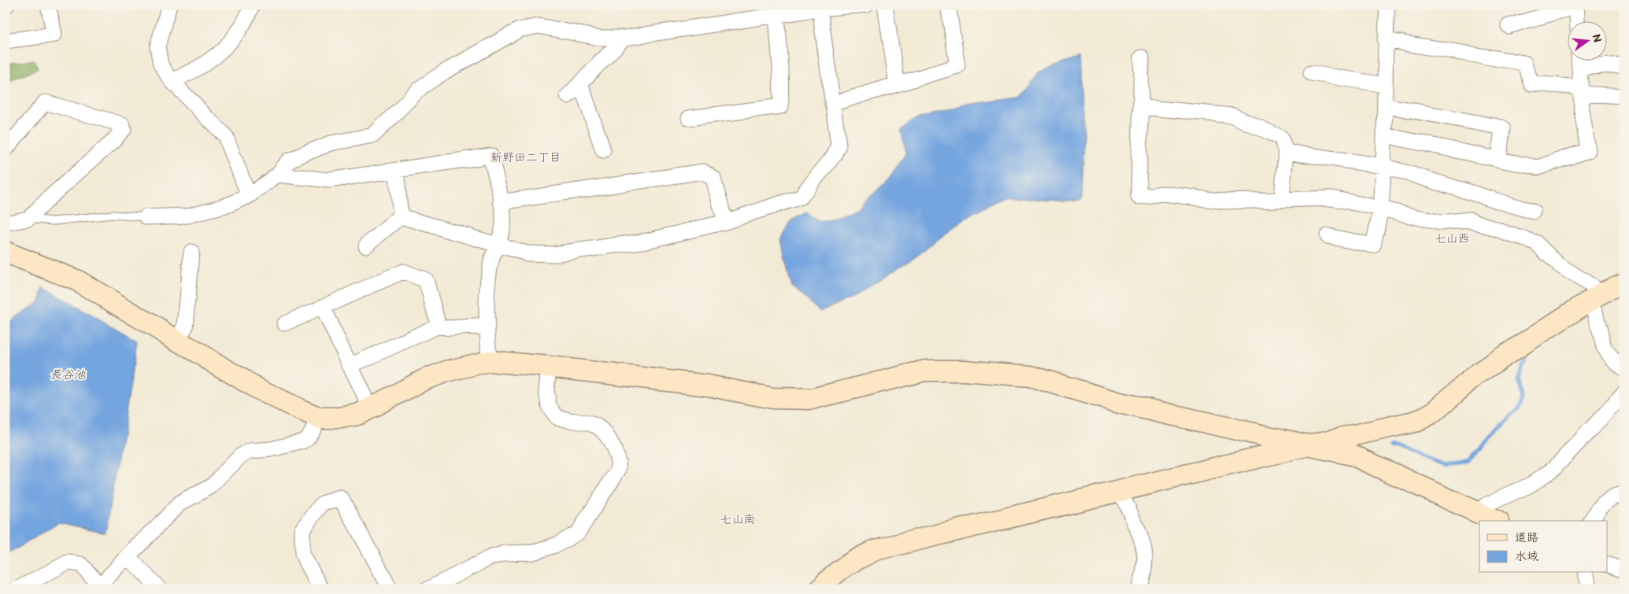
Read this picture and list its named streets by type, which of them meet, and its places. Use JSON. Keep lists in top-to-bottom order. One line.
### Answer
{"districts":["新野田二丁目","七山西","七山南"],"water":["長谷池"],"legend":["道路","水域"],"north":"right"}
